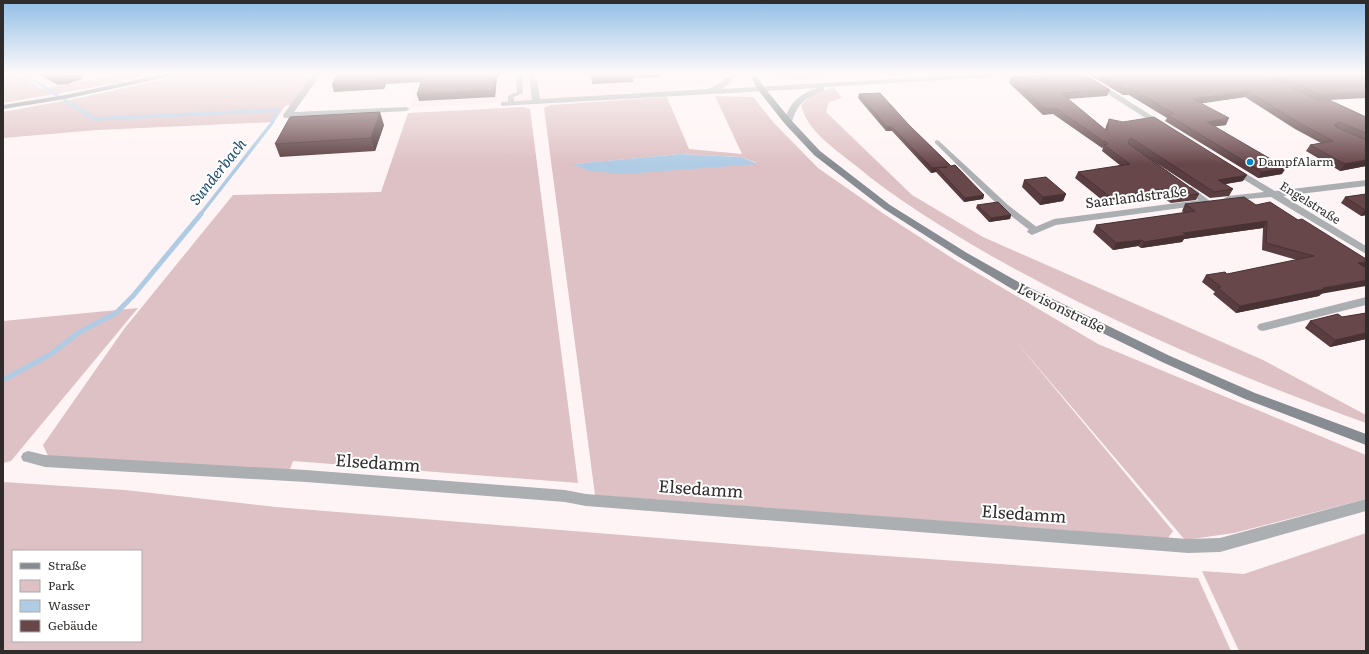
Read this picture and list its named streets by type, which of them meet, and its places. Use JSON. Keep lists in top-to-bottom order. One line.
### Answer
{"streets":{"main road":["Levisonstraße"],"street":["Saarlandstraße","Engelstraße","Elsedamm"]},"crossings":[["Saarlandstraße","Engelstraße"]],"water":["Sunderbach"],"places":["DampfAlarm"],"legend":["Straße","Park","Wasser","Gebäude"]}
